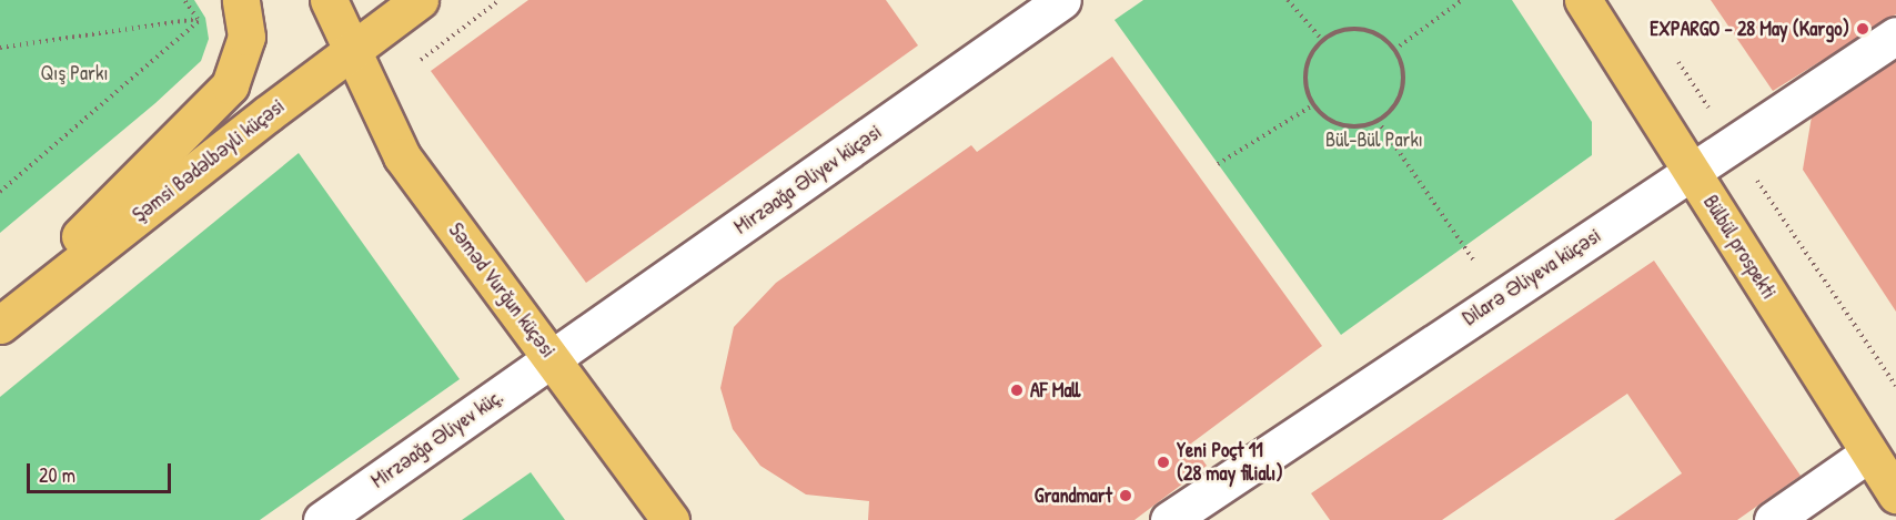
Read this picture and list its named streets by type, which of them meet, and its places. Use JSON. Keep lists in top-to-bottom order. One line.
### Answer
{"streets":{"main road":["Şəmsi Bədəlbəyli küçəsi","Bülbül prospekti","Səməd Vurğun küçəsi"],"street":["Mirzəağa Əliyev küçəsi","Dilarə Əliyeva küçəsi","Mirzəağa Əliyev küç."]},"crossings":[["Şəmsi Bədəlbəyli küçəsi","Səməd Vurğun küçəsi"],["Mirzəağa Əliyev küçəsi","Səməd Vurğun küçəsi"],["Mirzəağa Əliyev küçəsi","Mirzəağa Əliyev küç."],["Bülbül prospekti","Dilarə Əliyeva küçəsi"],["Səməd Vurğun küçəsi","Mirzəağa Əliyev küç."]],"parks":["Qış Parkı","Bül-Bül Parkı"],"places":["EXPARGO - 28 May (Kargo)","AF Mall","Yeni Poçt 11 (28 may filialı)","Grandmart"],"scale_bar":"20 m"}
